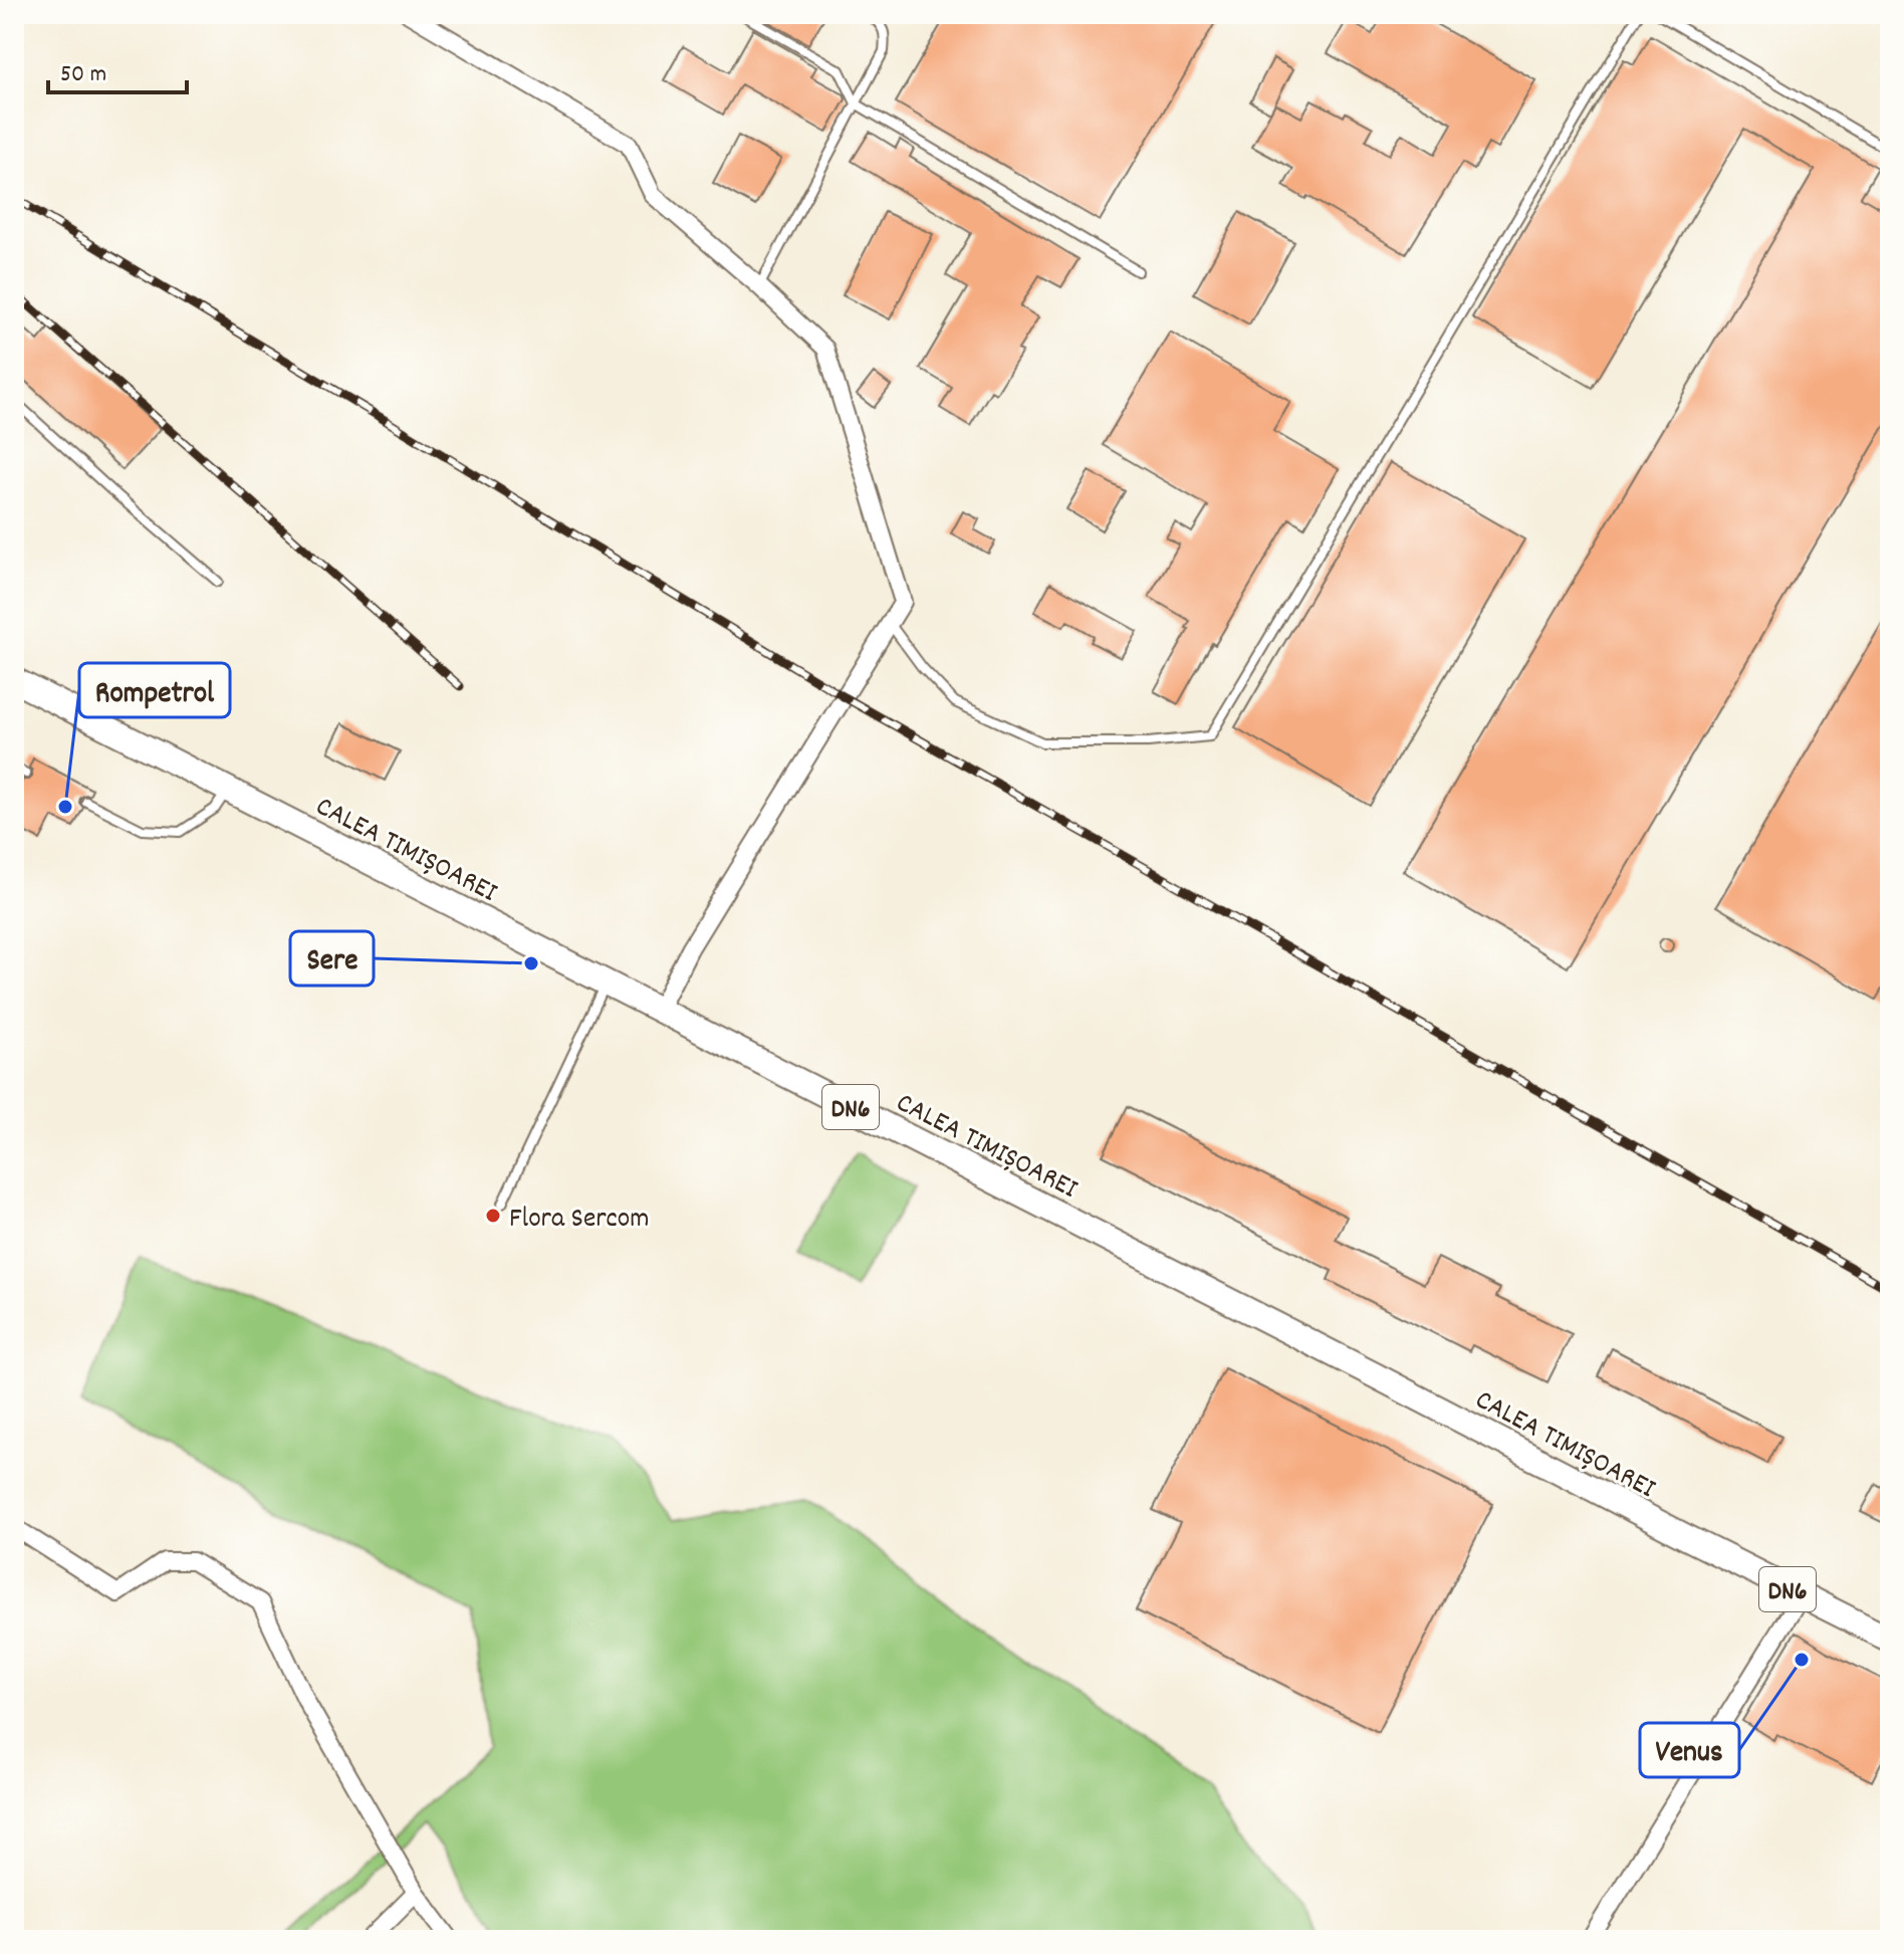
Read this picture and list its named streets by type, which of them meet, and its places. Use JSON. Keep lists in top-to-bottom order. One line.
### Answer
{"streets":{"main road":["CALEA TIMIȘOAREI","DN6"]},"places":["Rompetrol","Sere","Flora Sercom","Venus"],"scale_bar":"50 m"}
